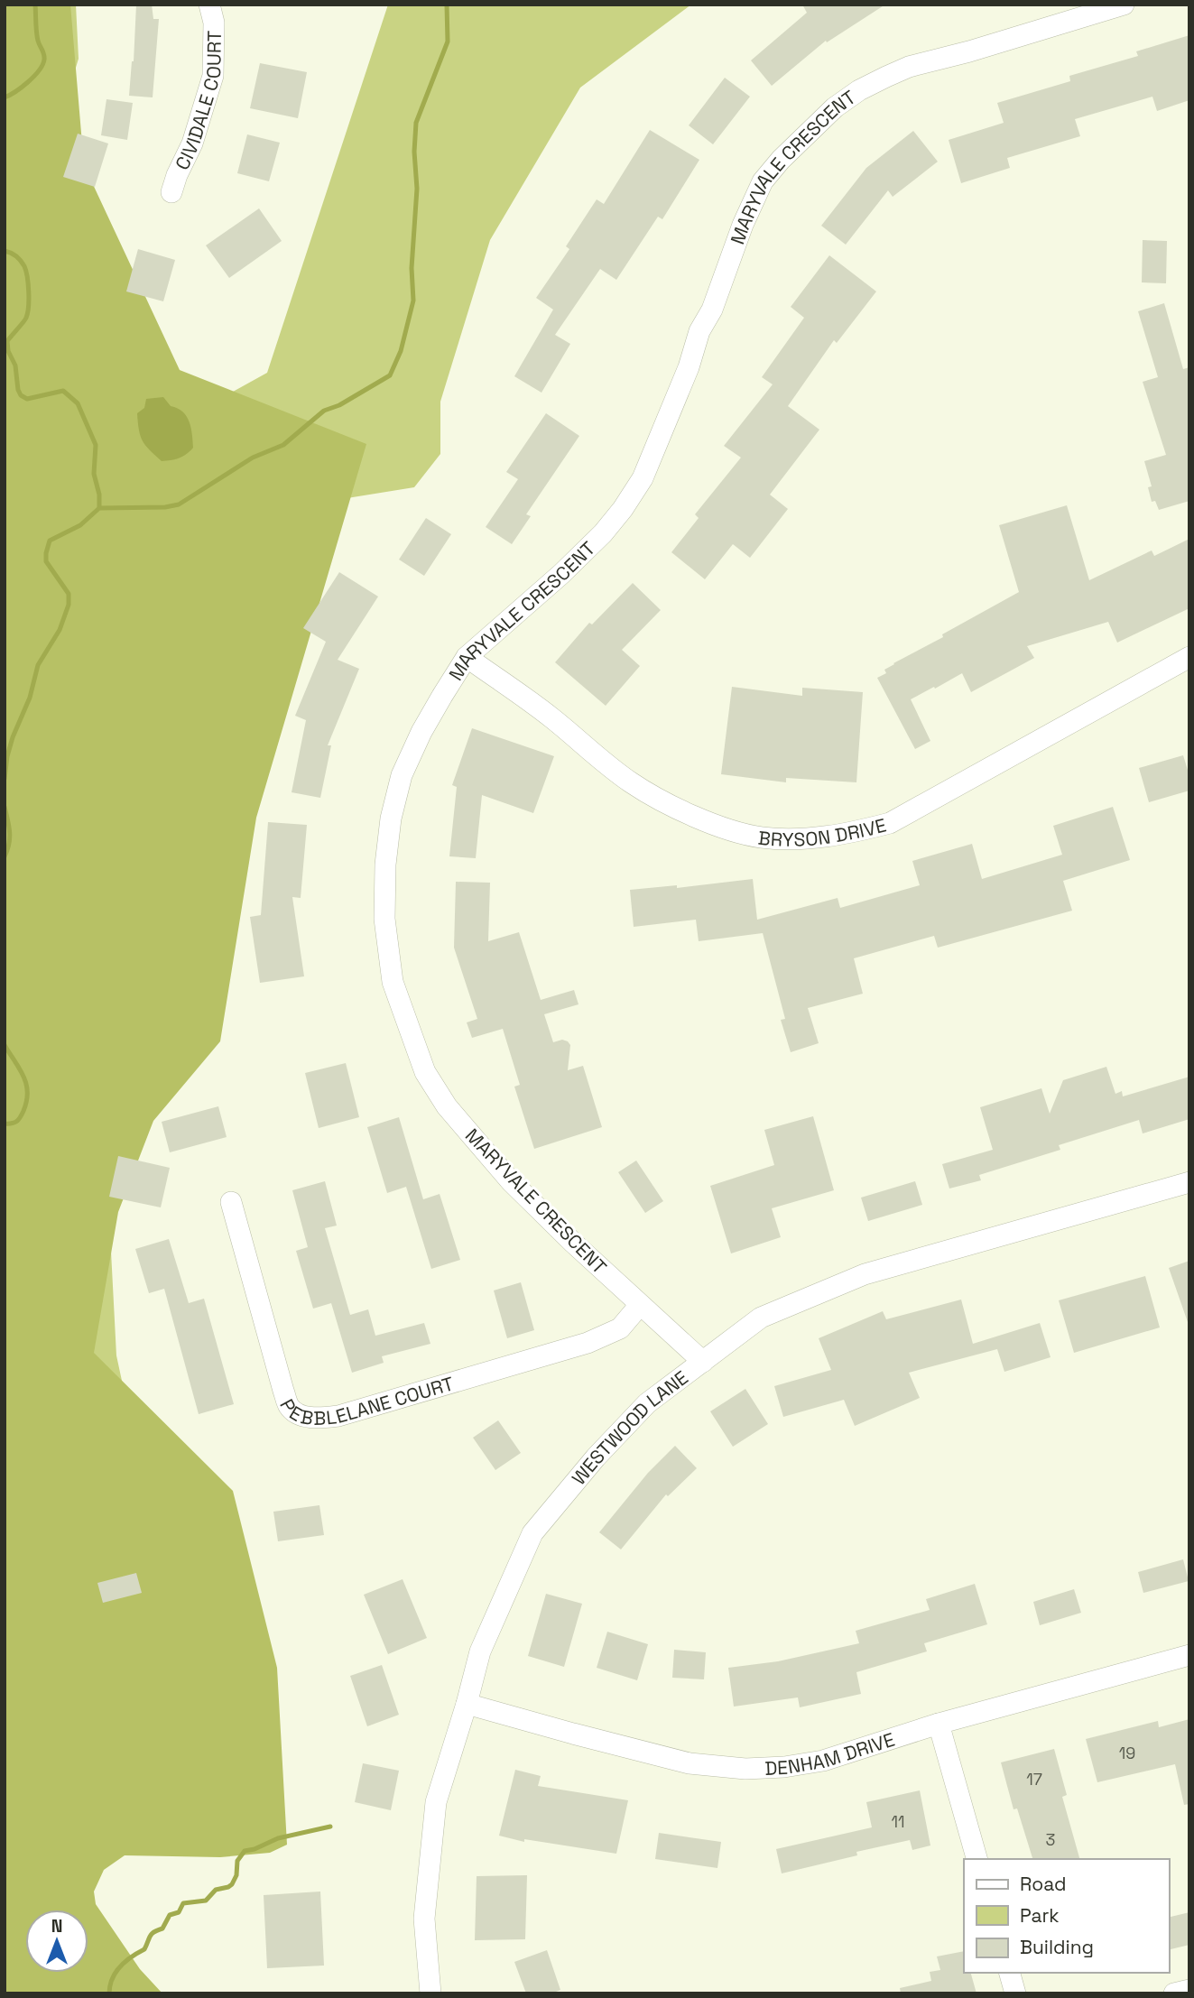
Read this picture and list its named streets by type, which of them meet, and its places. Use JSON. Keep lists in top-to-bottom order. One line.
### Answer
{"streets":{"street":["CIVIDALE COURT","MARYVALE CRESCENT","BRYSON DRIVE","PEBBLELANE COURT","WESTWOOD LANE","DENHAM DRIVE"]},"crossings":[["MARYVALE CRESCENT","BRYSON DRIVE"],["MARYVALE CRESCENT","PEBBLELANE COURT"],["MARYVALE CRESCENT","WESTWOOD LANE"],["WESTWOOD LANE","DENHAM DRIVE"]],"house_numbers":["19","17","11","3"],"legend":["Road","Park","Building"],"north":"top"}
